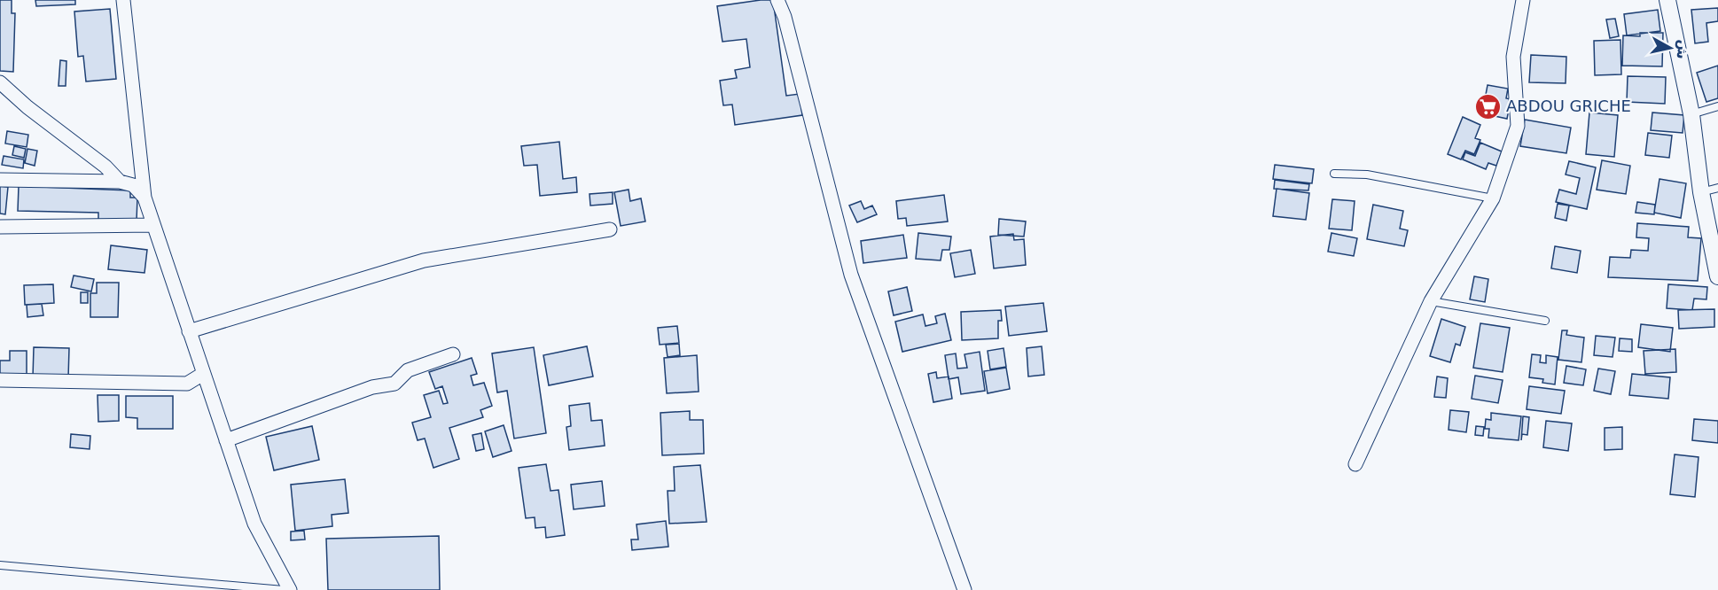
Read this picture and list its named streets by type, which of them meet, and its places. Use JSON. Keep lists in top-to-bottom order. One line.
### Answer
{"places":{"supermarket":["ABDOU GRICHE"]},"north":"right"}
